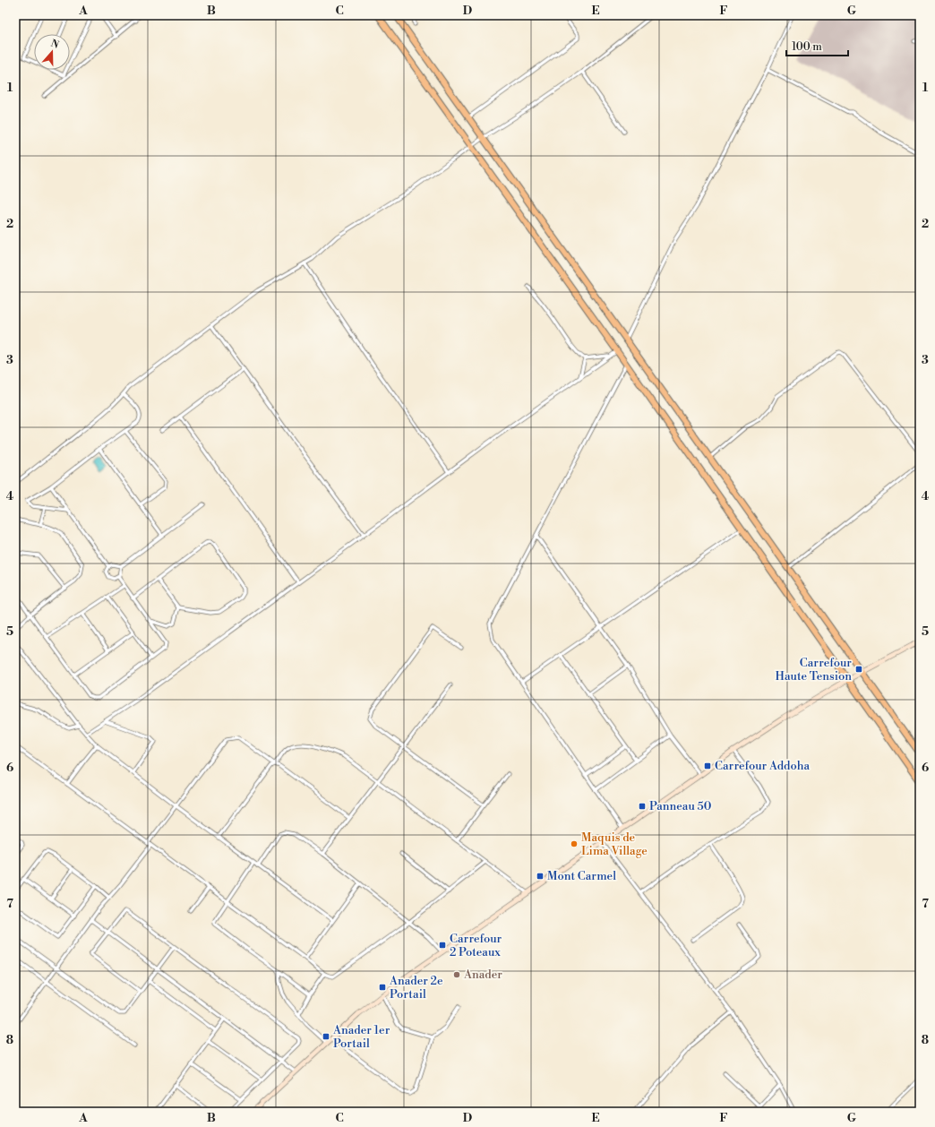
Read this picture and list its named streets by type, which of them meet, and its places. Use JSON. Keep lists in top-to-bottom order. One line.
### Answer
{"places":{"transit":["Carrefour Haute Tension","Carrefour Addoha","Panneau 50","Mont Carmel","Carrefour 2 Poteaux","Anader 2e Portail","Anader 1er Portail"],"other":["Maquis de Lima Village","Anader"]},"scale_bar":"100 m","north":"top","grid":{"columns":["A","B","C","D","E","F","G"],"rows":["1","2","3","4","5","6","7","8"]}}
